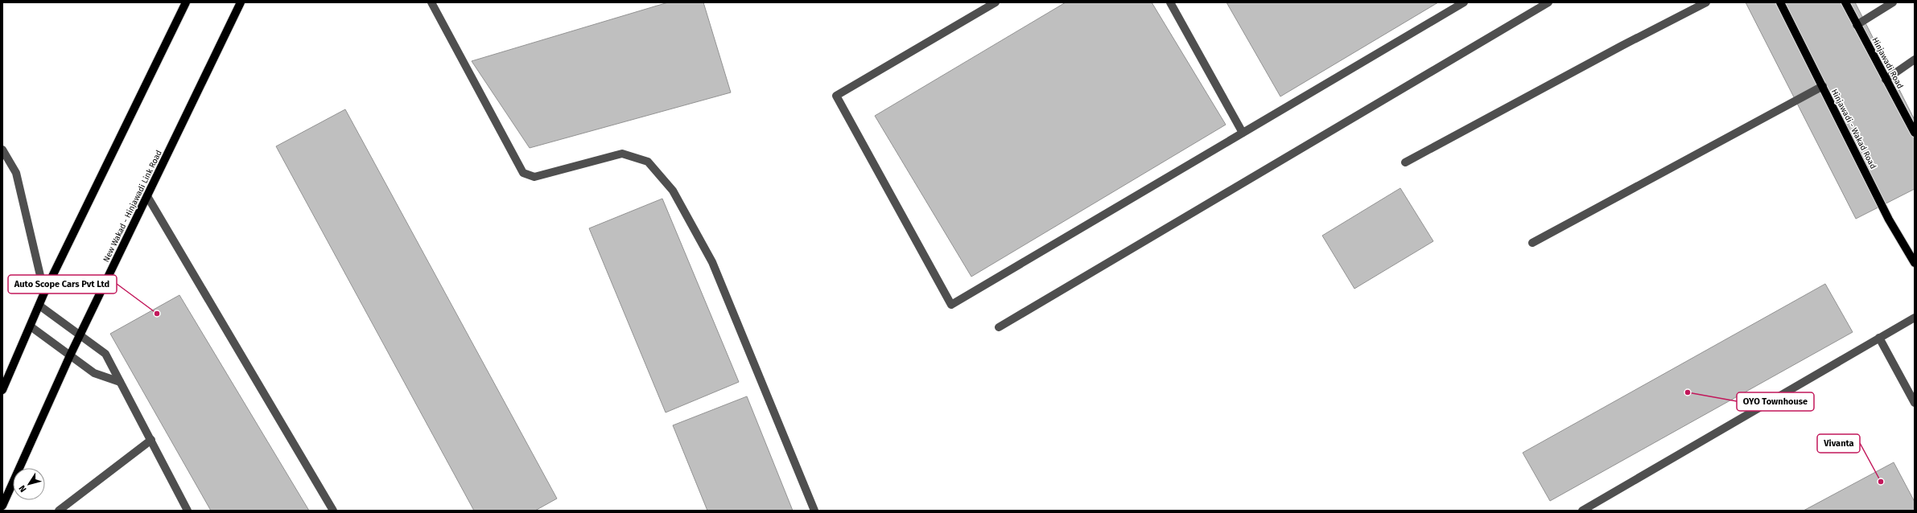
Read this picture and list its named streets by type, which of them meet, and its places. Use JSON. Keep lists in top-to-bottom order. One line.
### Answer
{"streets":{"main road":["Hinjawadi Road","Hinjawadi - Wakad Road","New Wakad - Hinjawadi Link Road"]},"places":["Auto Scope Cars Pvt Ltd","OYO Townhouse","Vivanta"],"north":"bottom left"}
